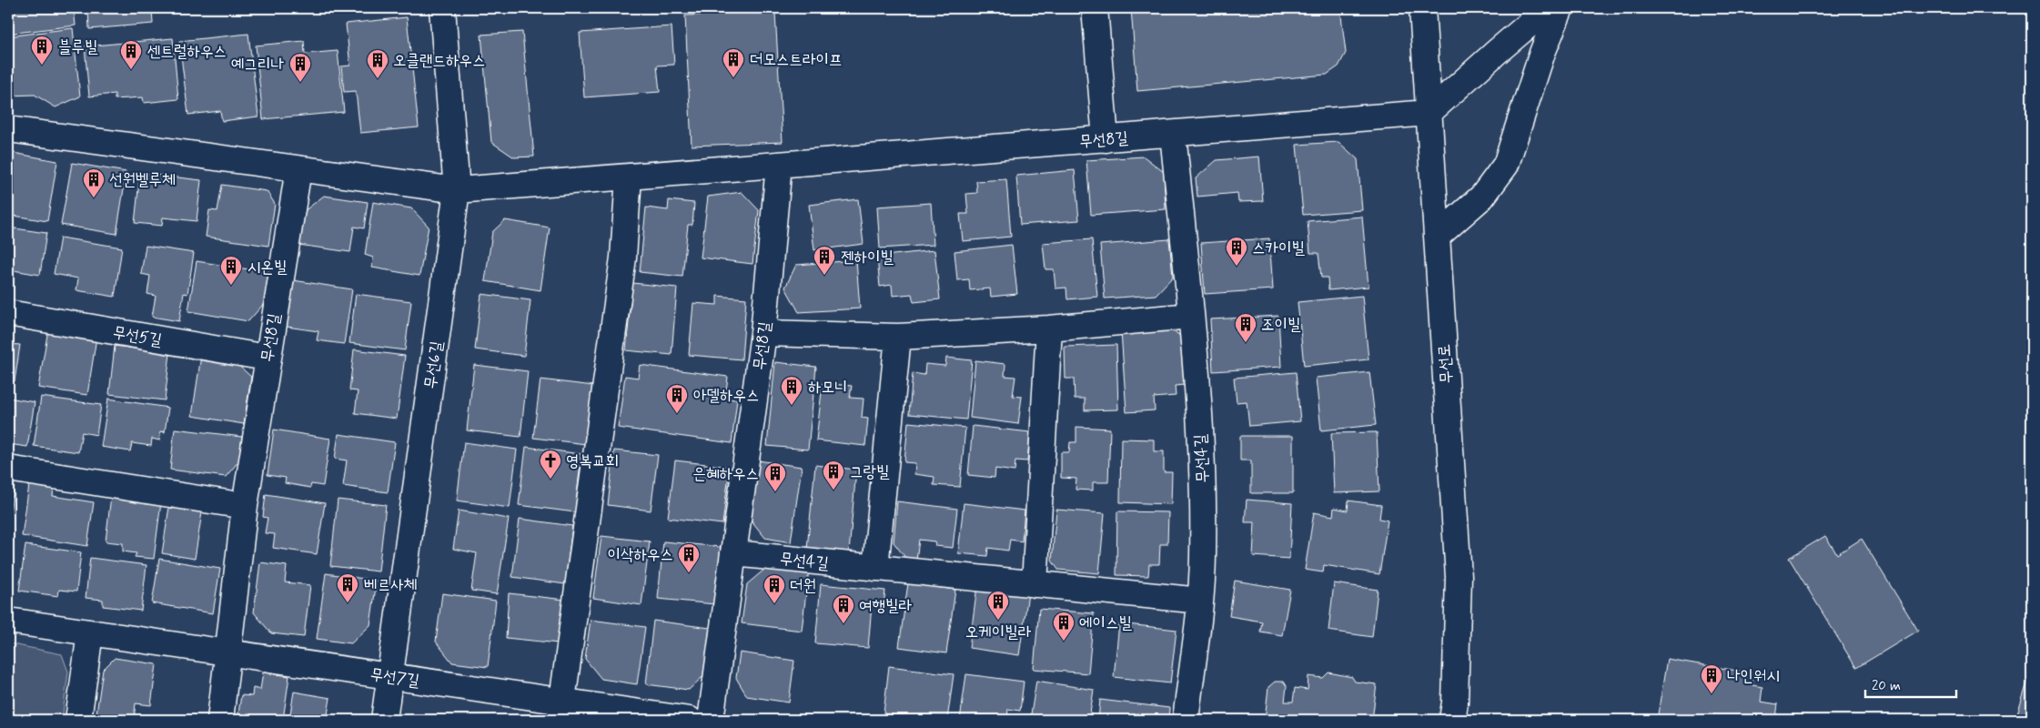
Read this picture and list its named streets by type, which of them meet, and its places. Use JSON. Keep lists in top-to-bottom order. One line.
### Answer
{"streets":{"street":["무선8길","무선5길","무선로","무선6길","무선4길","무선7길"]},"crossings":[["무선8길","무선5길"],["무선8길","무선로"],["무선8길","무선6길"],["무선8길","무선4길"],["무선6길","무선7길"]],"places":{"building":["블루빌","센트럴하우스","더모스트라이프","오클랜드하우스","예그리나","선원벨루체","스카이빌","젠하이빌","시온빌","조이빌","하모니","아델하우스","그랑빌","은혜하우스","이삭하우스","베르사체","더원","오케이빌라","여행빌라","에이스빌","나인워시"],"church":["영복교회"]},"scale_bar":"20 m"}
